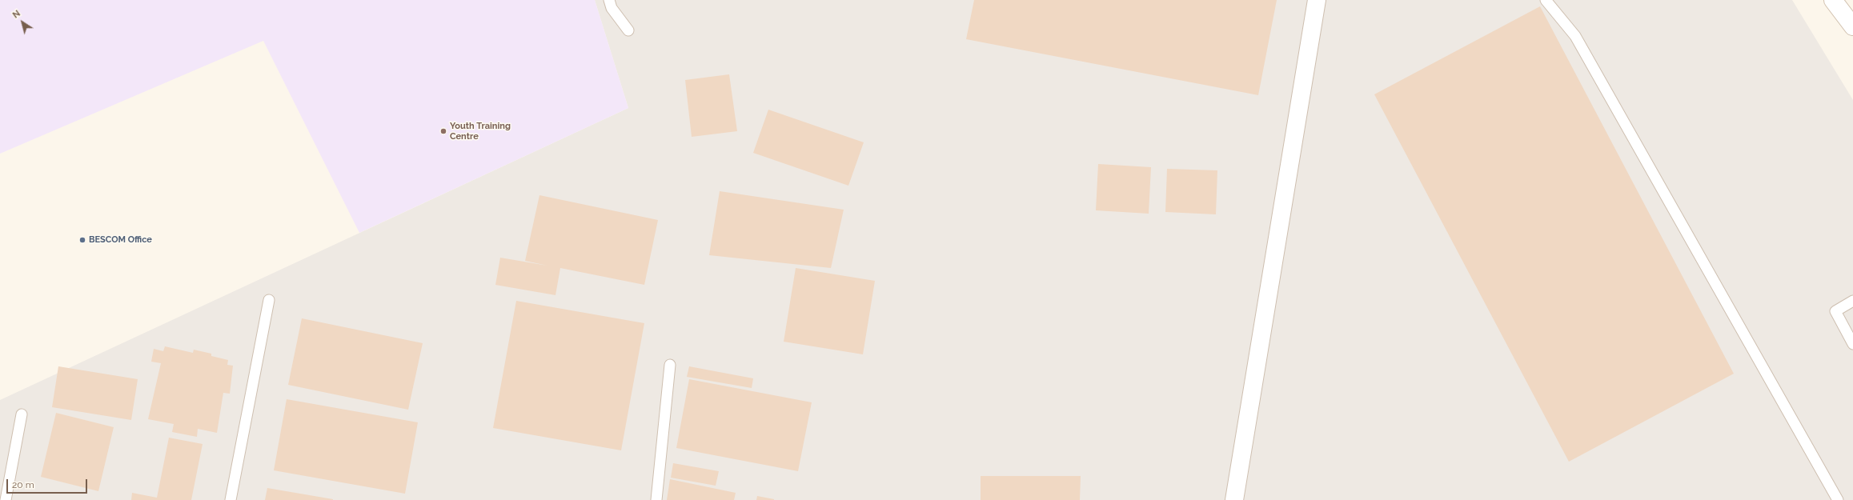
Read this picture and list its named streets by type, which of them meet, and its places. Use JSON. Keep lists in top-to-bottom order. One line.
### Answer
{"places":["Youth Training Centre","BESCOM Office"],"scale_bar":"20 m","north":"top left"}
